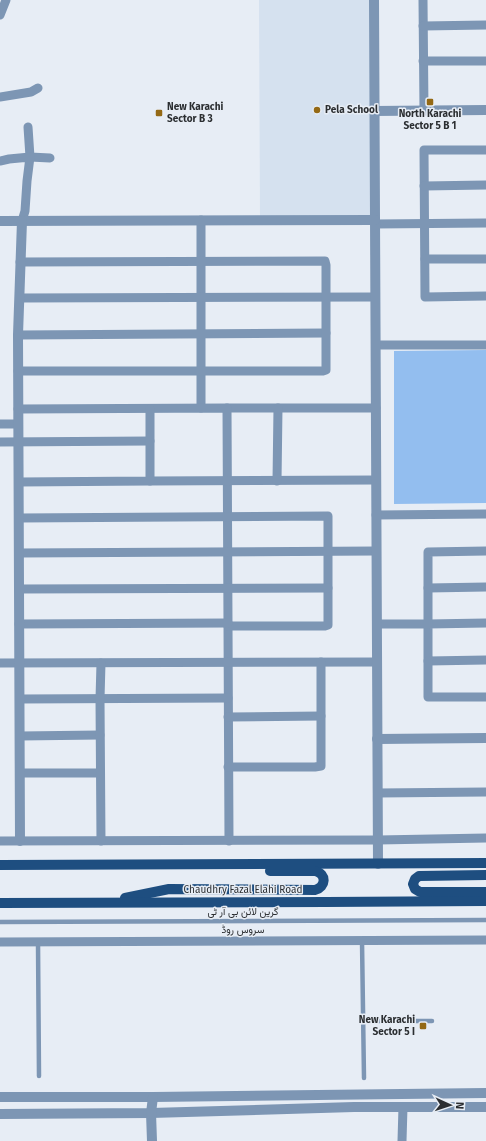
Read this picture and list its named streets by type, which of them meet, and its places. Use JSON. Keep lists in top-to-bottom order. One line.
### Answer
{"streets":{"main road":["Chaudhry Fazal Elahi Road"],"street":["سروس روڈ"],"lane":["گرین لائن بی آر ٹی"]},"places":{"transit":["North Karachi Sector 5 B 1","New Karachi Sector B 3","New Karachi Sector 5 I"],"other":["Pela School"]},"north":"right"}
